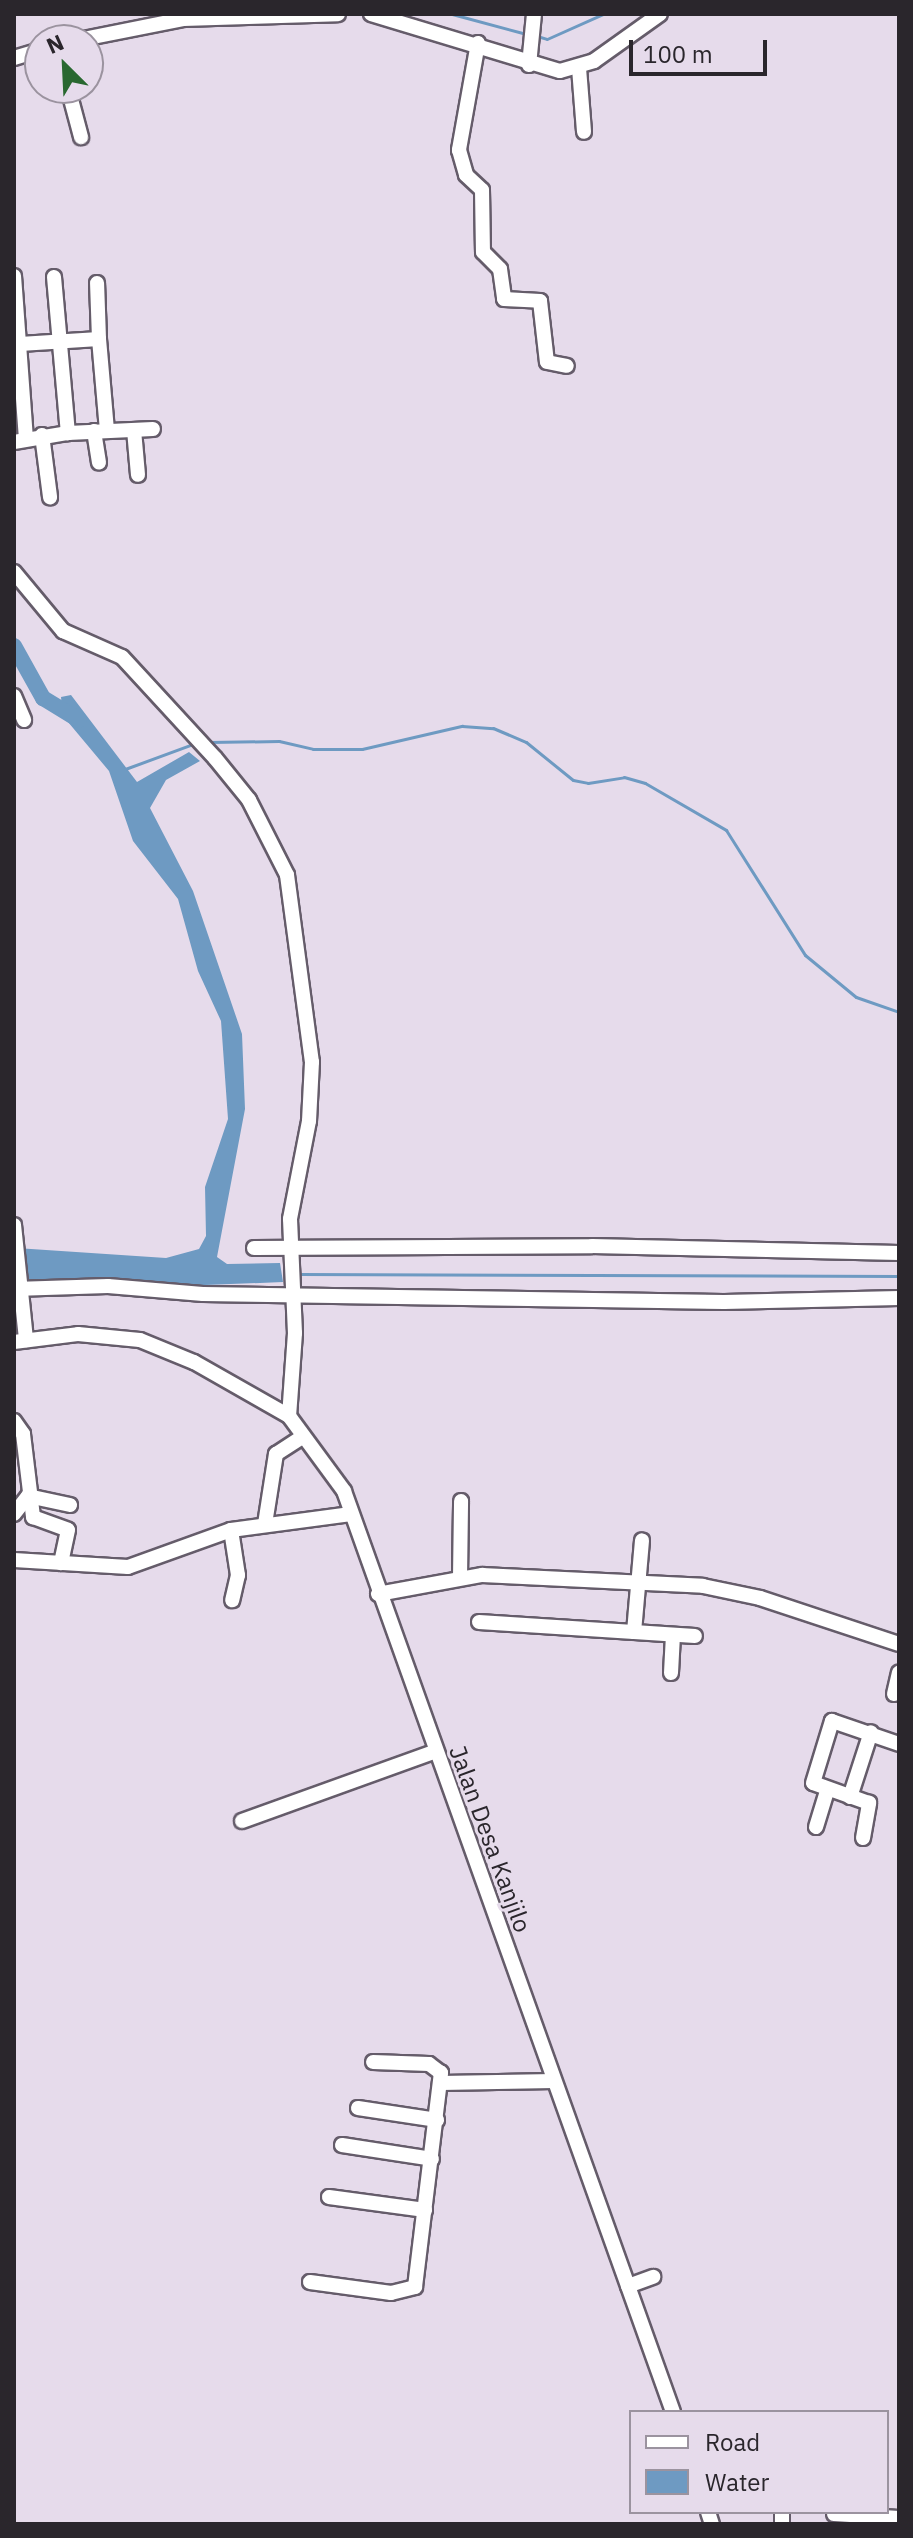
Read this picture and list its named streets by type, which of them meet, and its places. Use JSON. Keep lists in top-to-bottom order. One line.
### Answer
{"streets":{"street":["Jalan Desa Kanjilo"]},"legend":["Road","Water"],"scale_bar":"100 m","north":"top left"}
